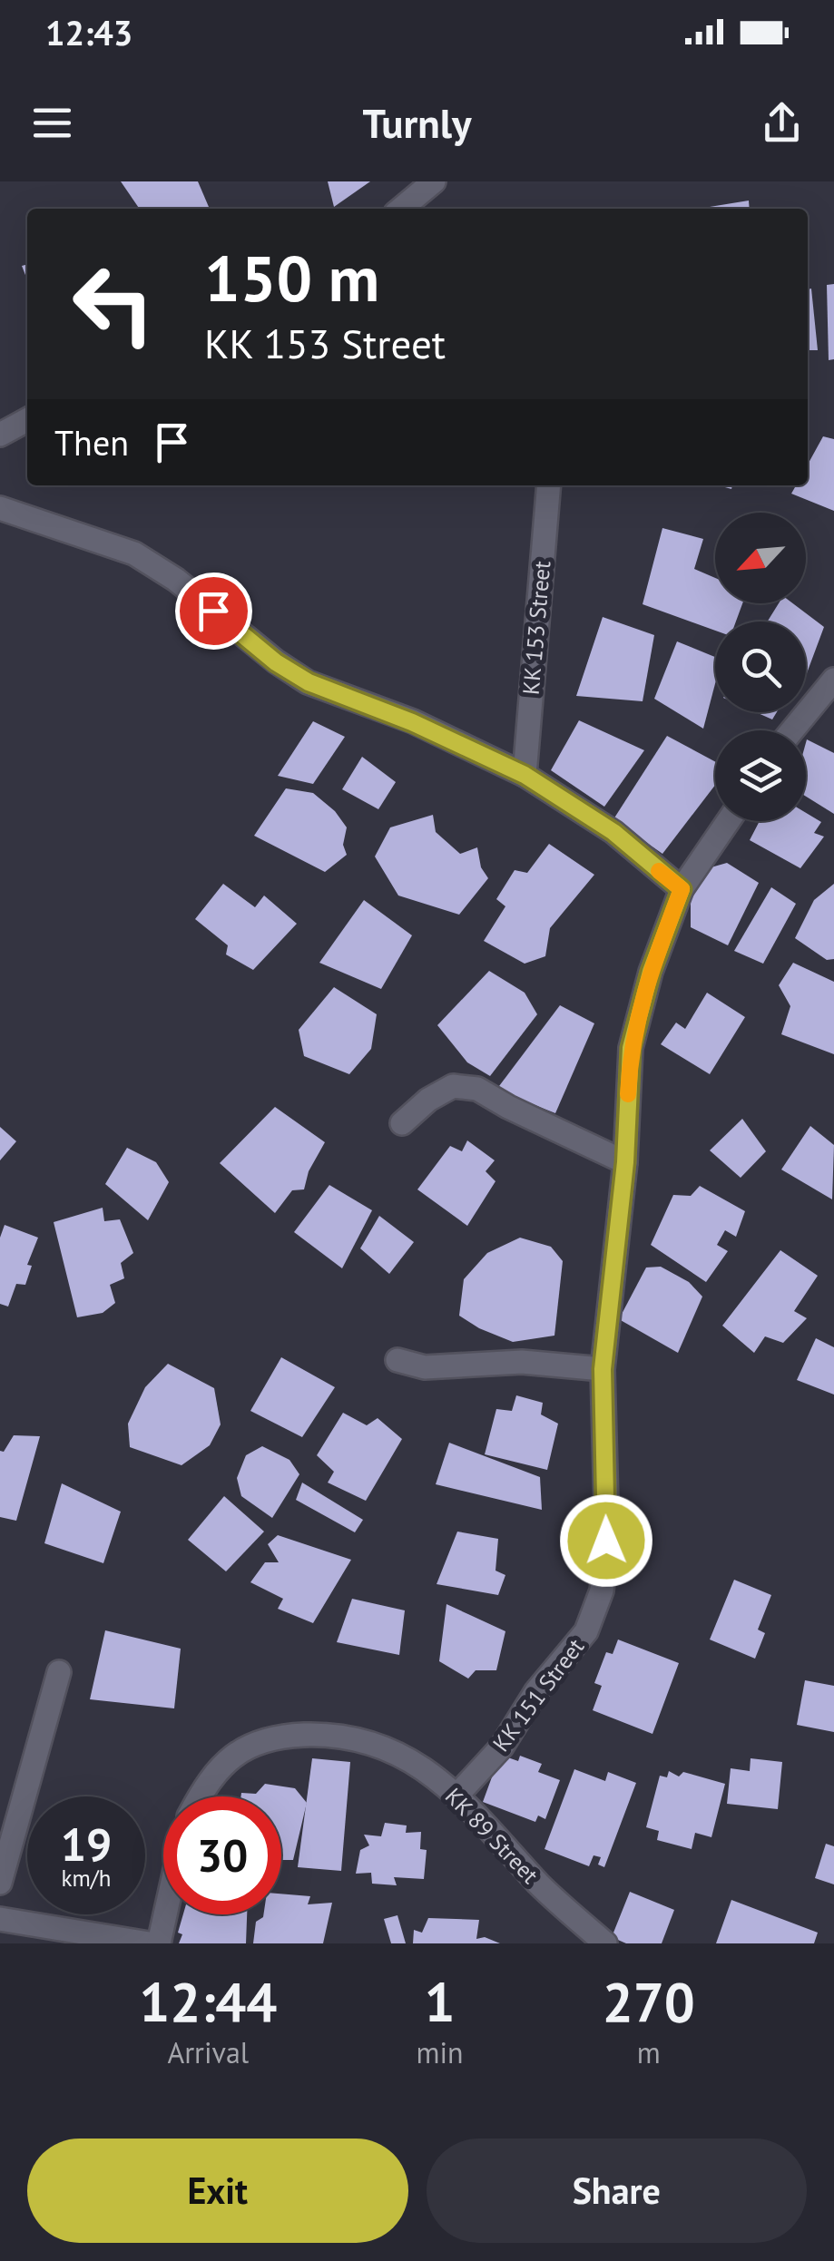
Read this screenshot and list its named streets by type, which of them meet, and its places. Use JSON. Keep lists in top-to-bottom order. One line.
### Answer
{"streets":{"street":["KK 153 Street","KK 151 Street","KK 89 Street"]},"crossings":[["KK 151 Street","KK 89 Street"]],"north":"bottom left","page":{"status":"12:43","header":"Turnly","turn":["150 m","KK 153 Street"],"then":"Then","speed":"19 km/h","limit":"30","eta":["12:44","Arrival","1","min","270","m"],"buttons":["Exit","Share"]}}
